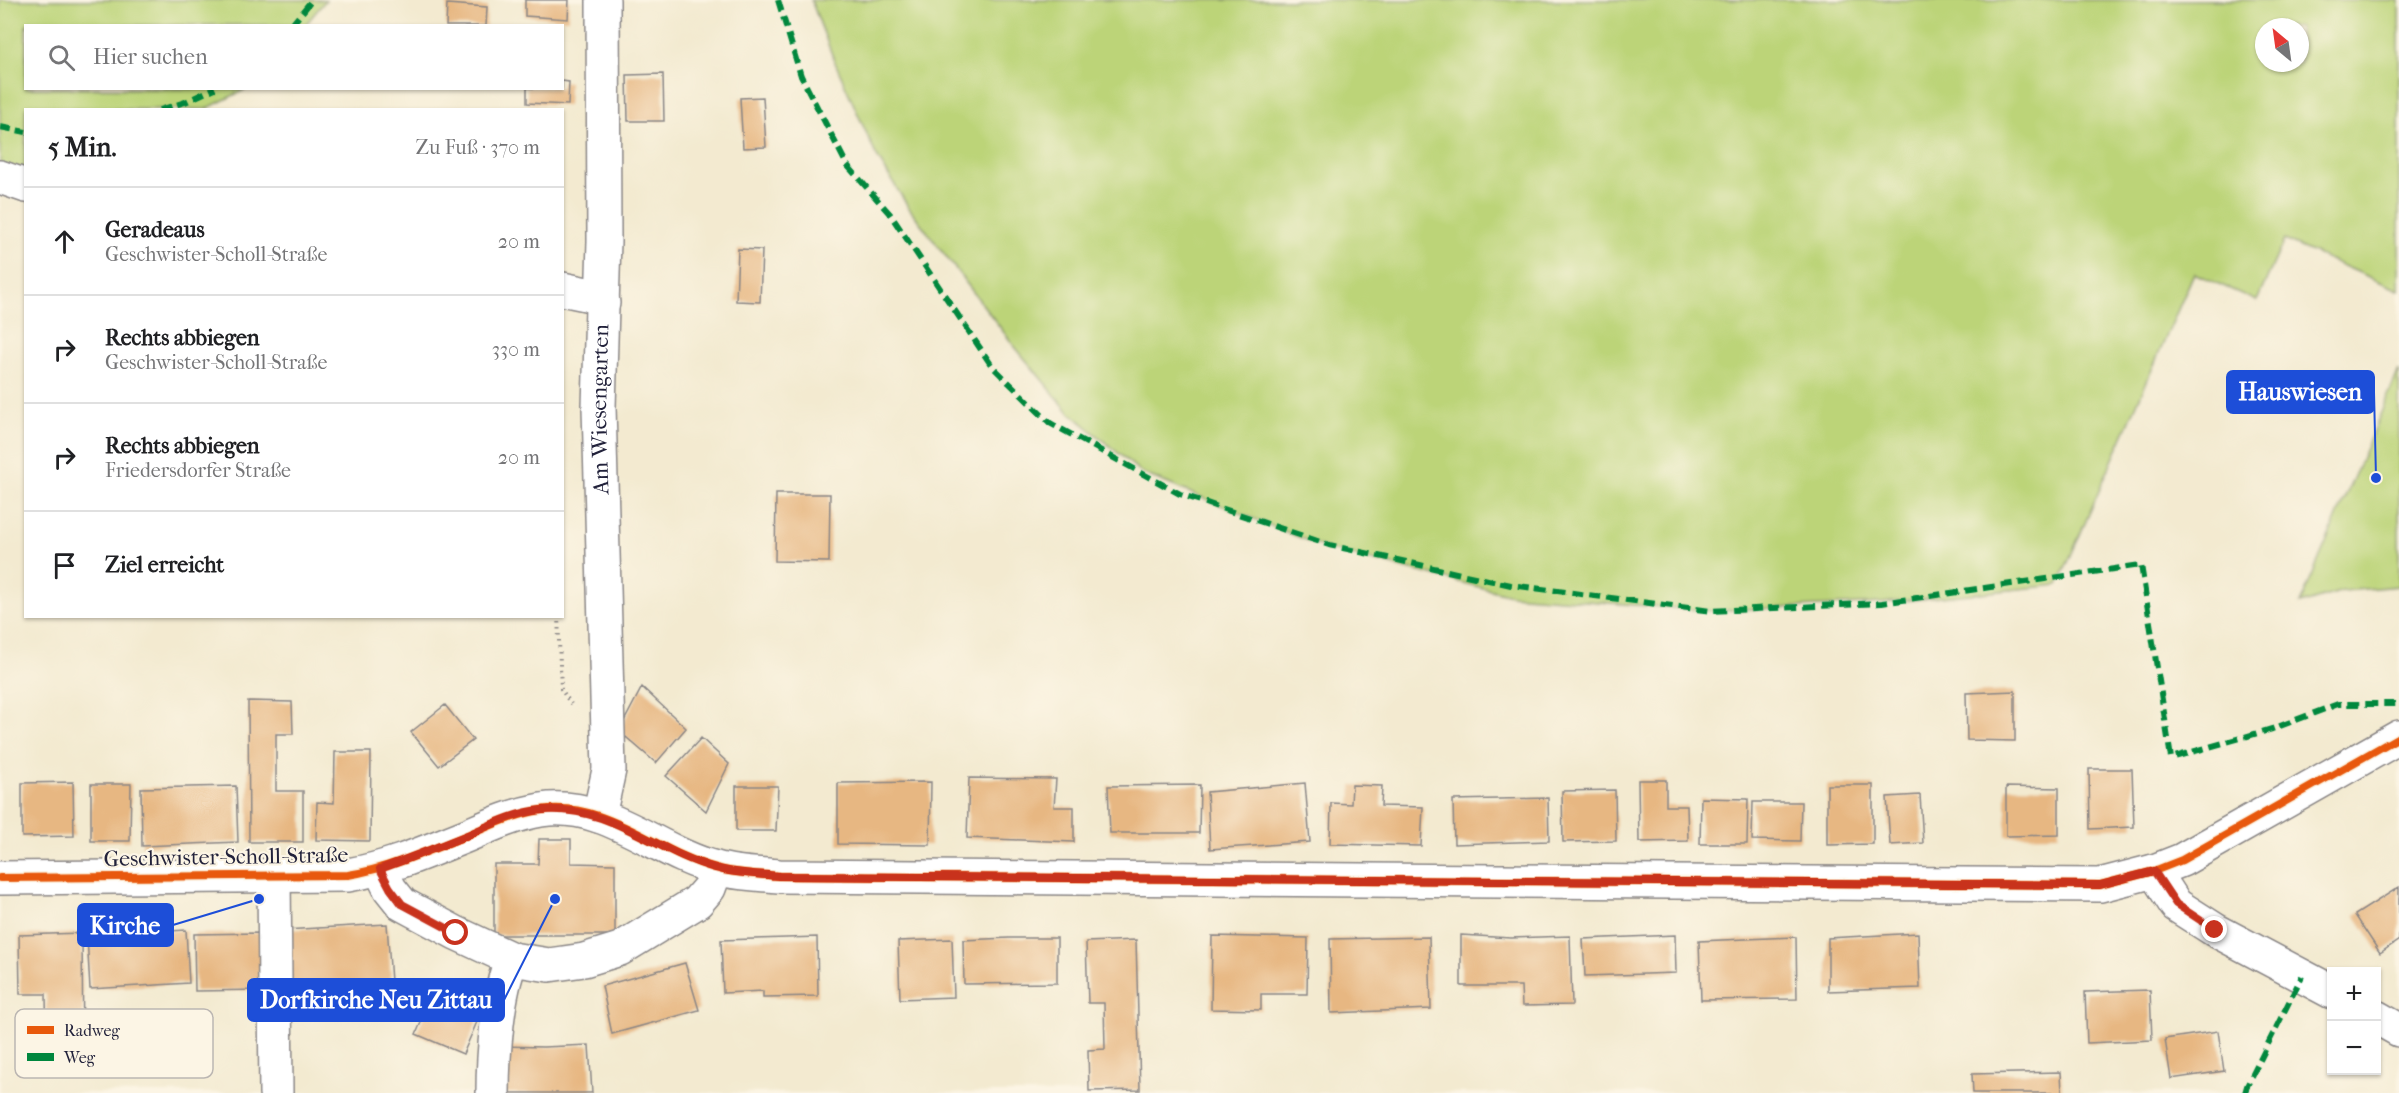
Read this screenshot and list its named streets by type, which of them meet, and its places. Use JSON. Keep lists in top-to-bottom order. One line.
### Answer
{"streets":{"street":["Am Wiesengarten","Geschwister-Scholl-Straße"]},"crossings":[["Am Wiesengarten","Geschwister-Scholl-Straße"]],"places":["Hauswiesen","Kirche","Dorfkirche Neu Zittau"],"legend":["Radweg","Weg"],"north":"top left","page":{"search":"Hier suchen","heading":["5 Min.","Zu Fuß · 370 m"],"list":[["Geradeaus","Geschwister-Scholl-Straße","20 m"],["Rechts abbiegen","Geschwister-Scholl-Straße","330 m"],["Rechts abbiegen","Friedersdorfer Straße","20 m"],"Ziel erreicht"],"map_buttons":["+","−"]}}
